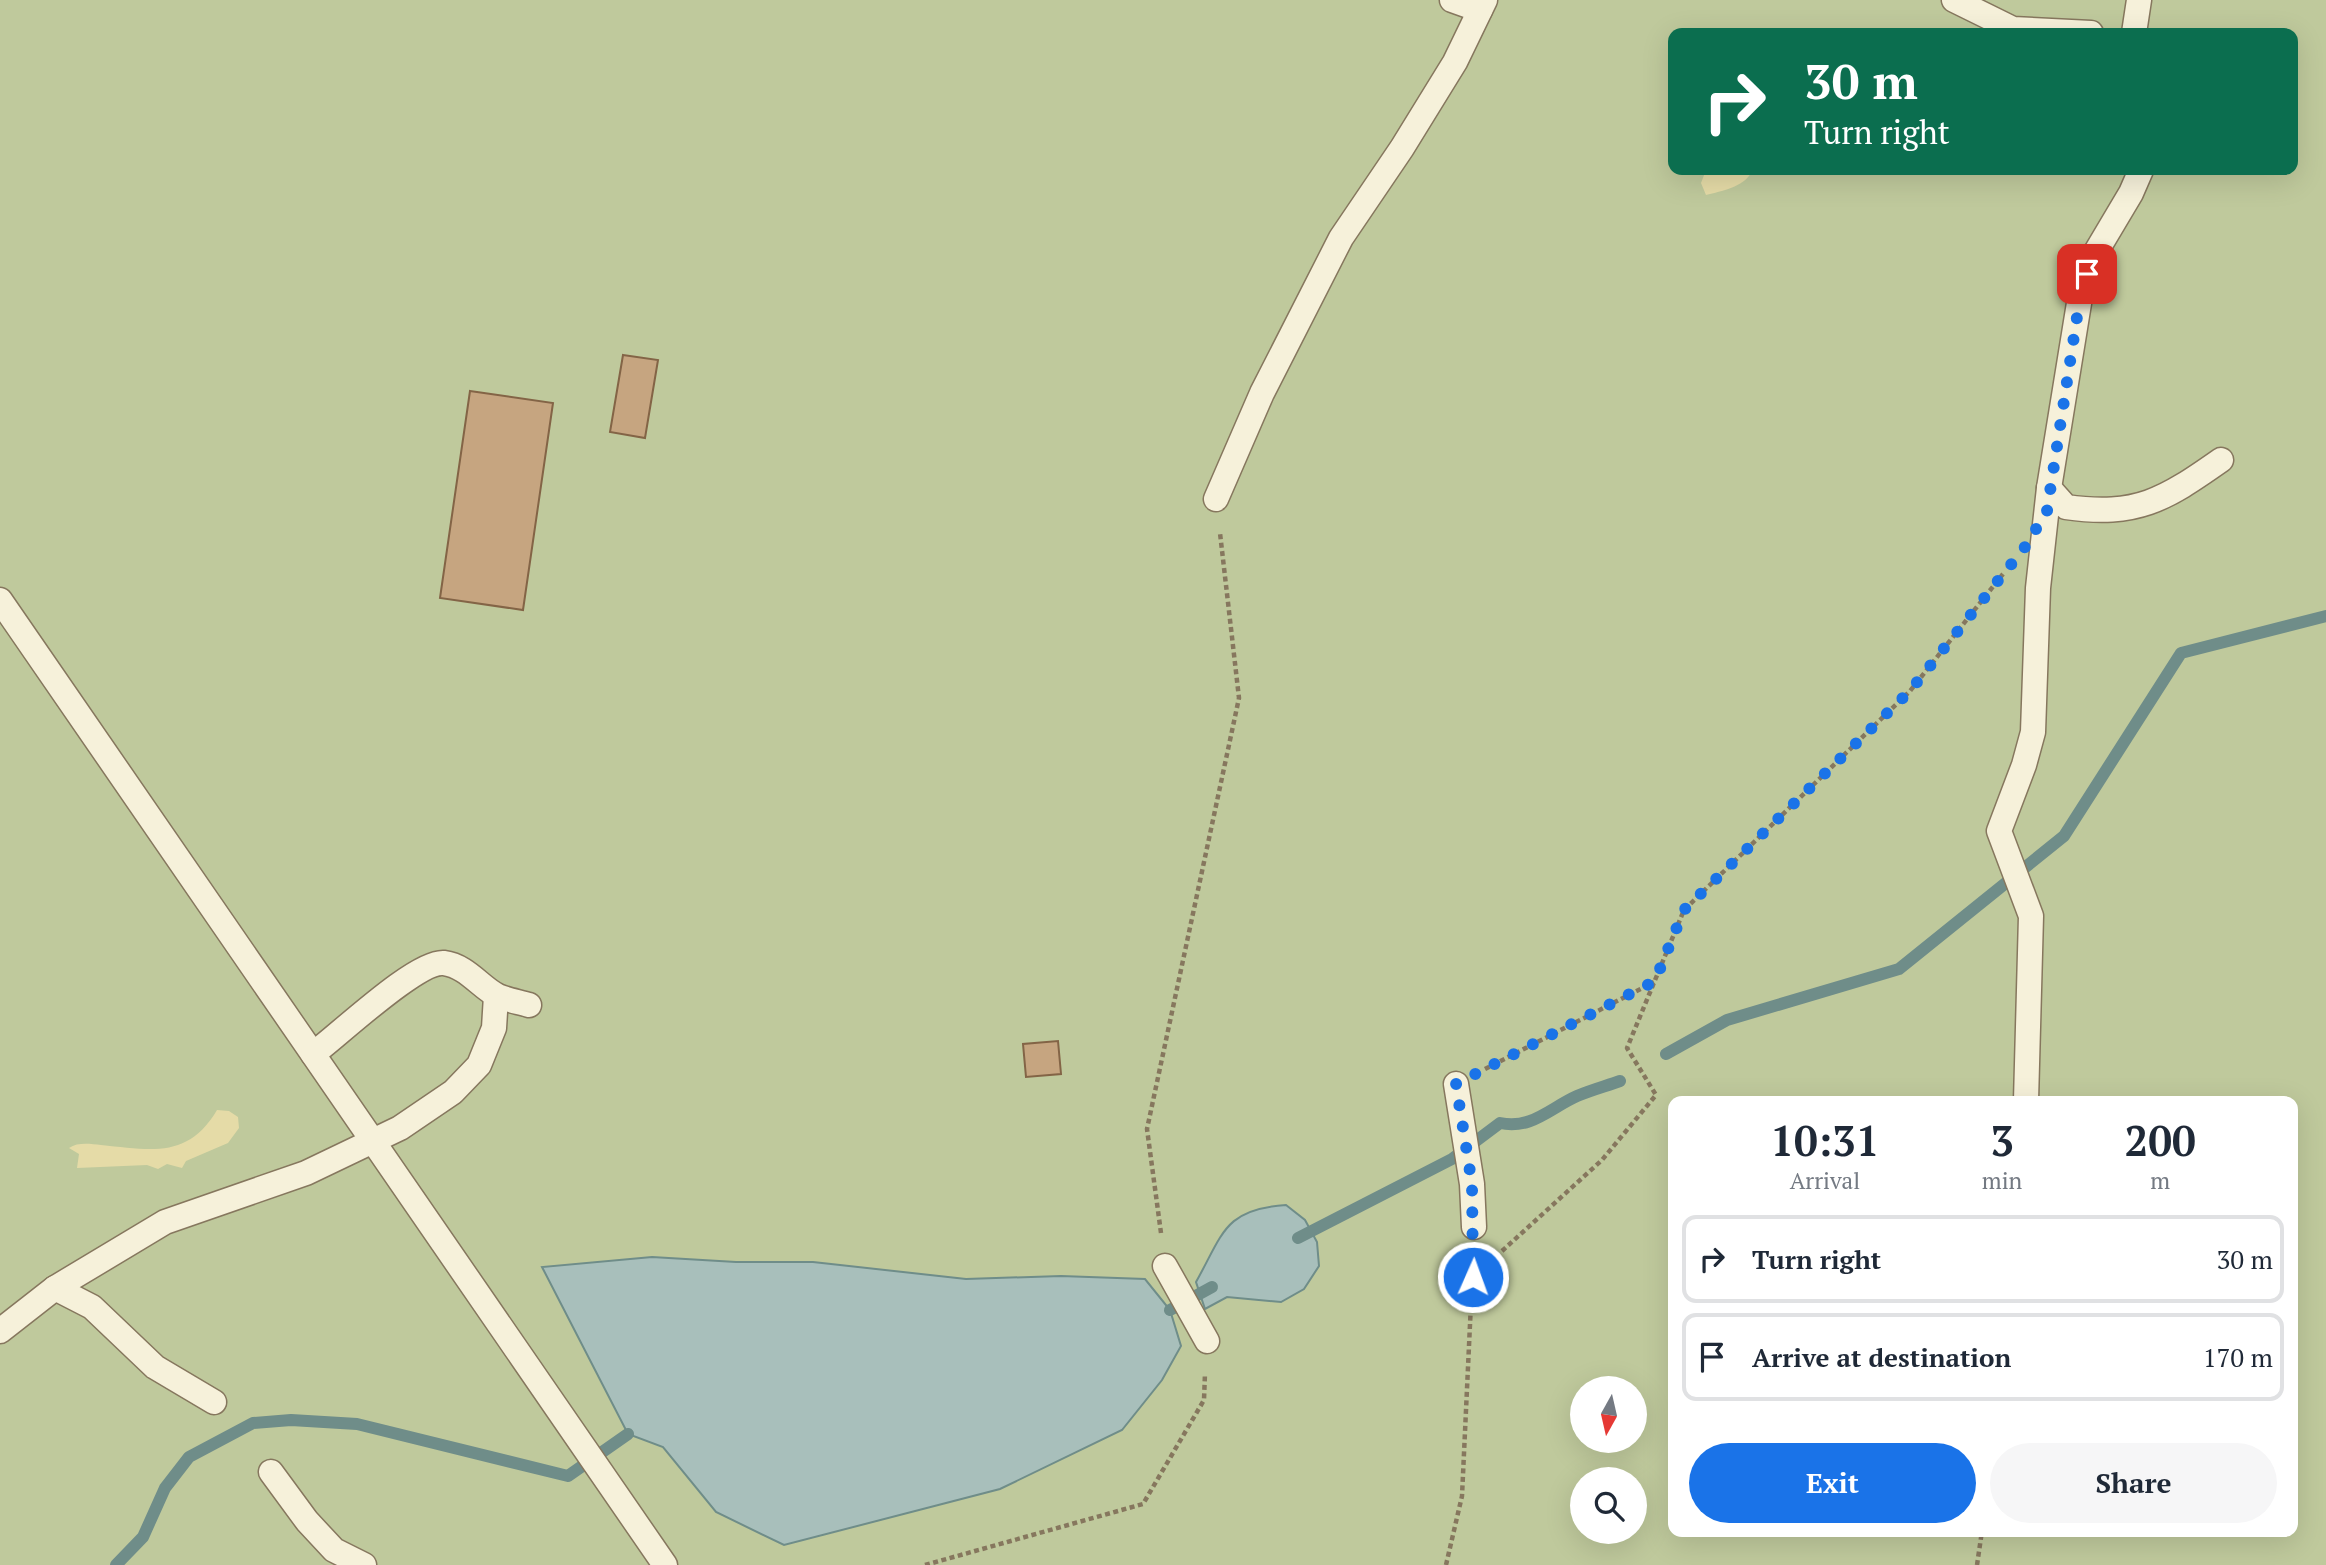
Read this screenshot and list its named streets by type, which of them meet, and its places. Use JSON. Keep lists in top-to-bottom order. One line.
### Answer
{"north":"bottom","page":{"turn":["30 m","Turn right"],"eta":["10:31","Arrival","3","min","200","m"],"list":[{"name":"Turn right","value":"30 m"},{"name":"Arrive at destination","value":"170 m"}],"buttons":["Exit","Share"]}}
